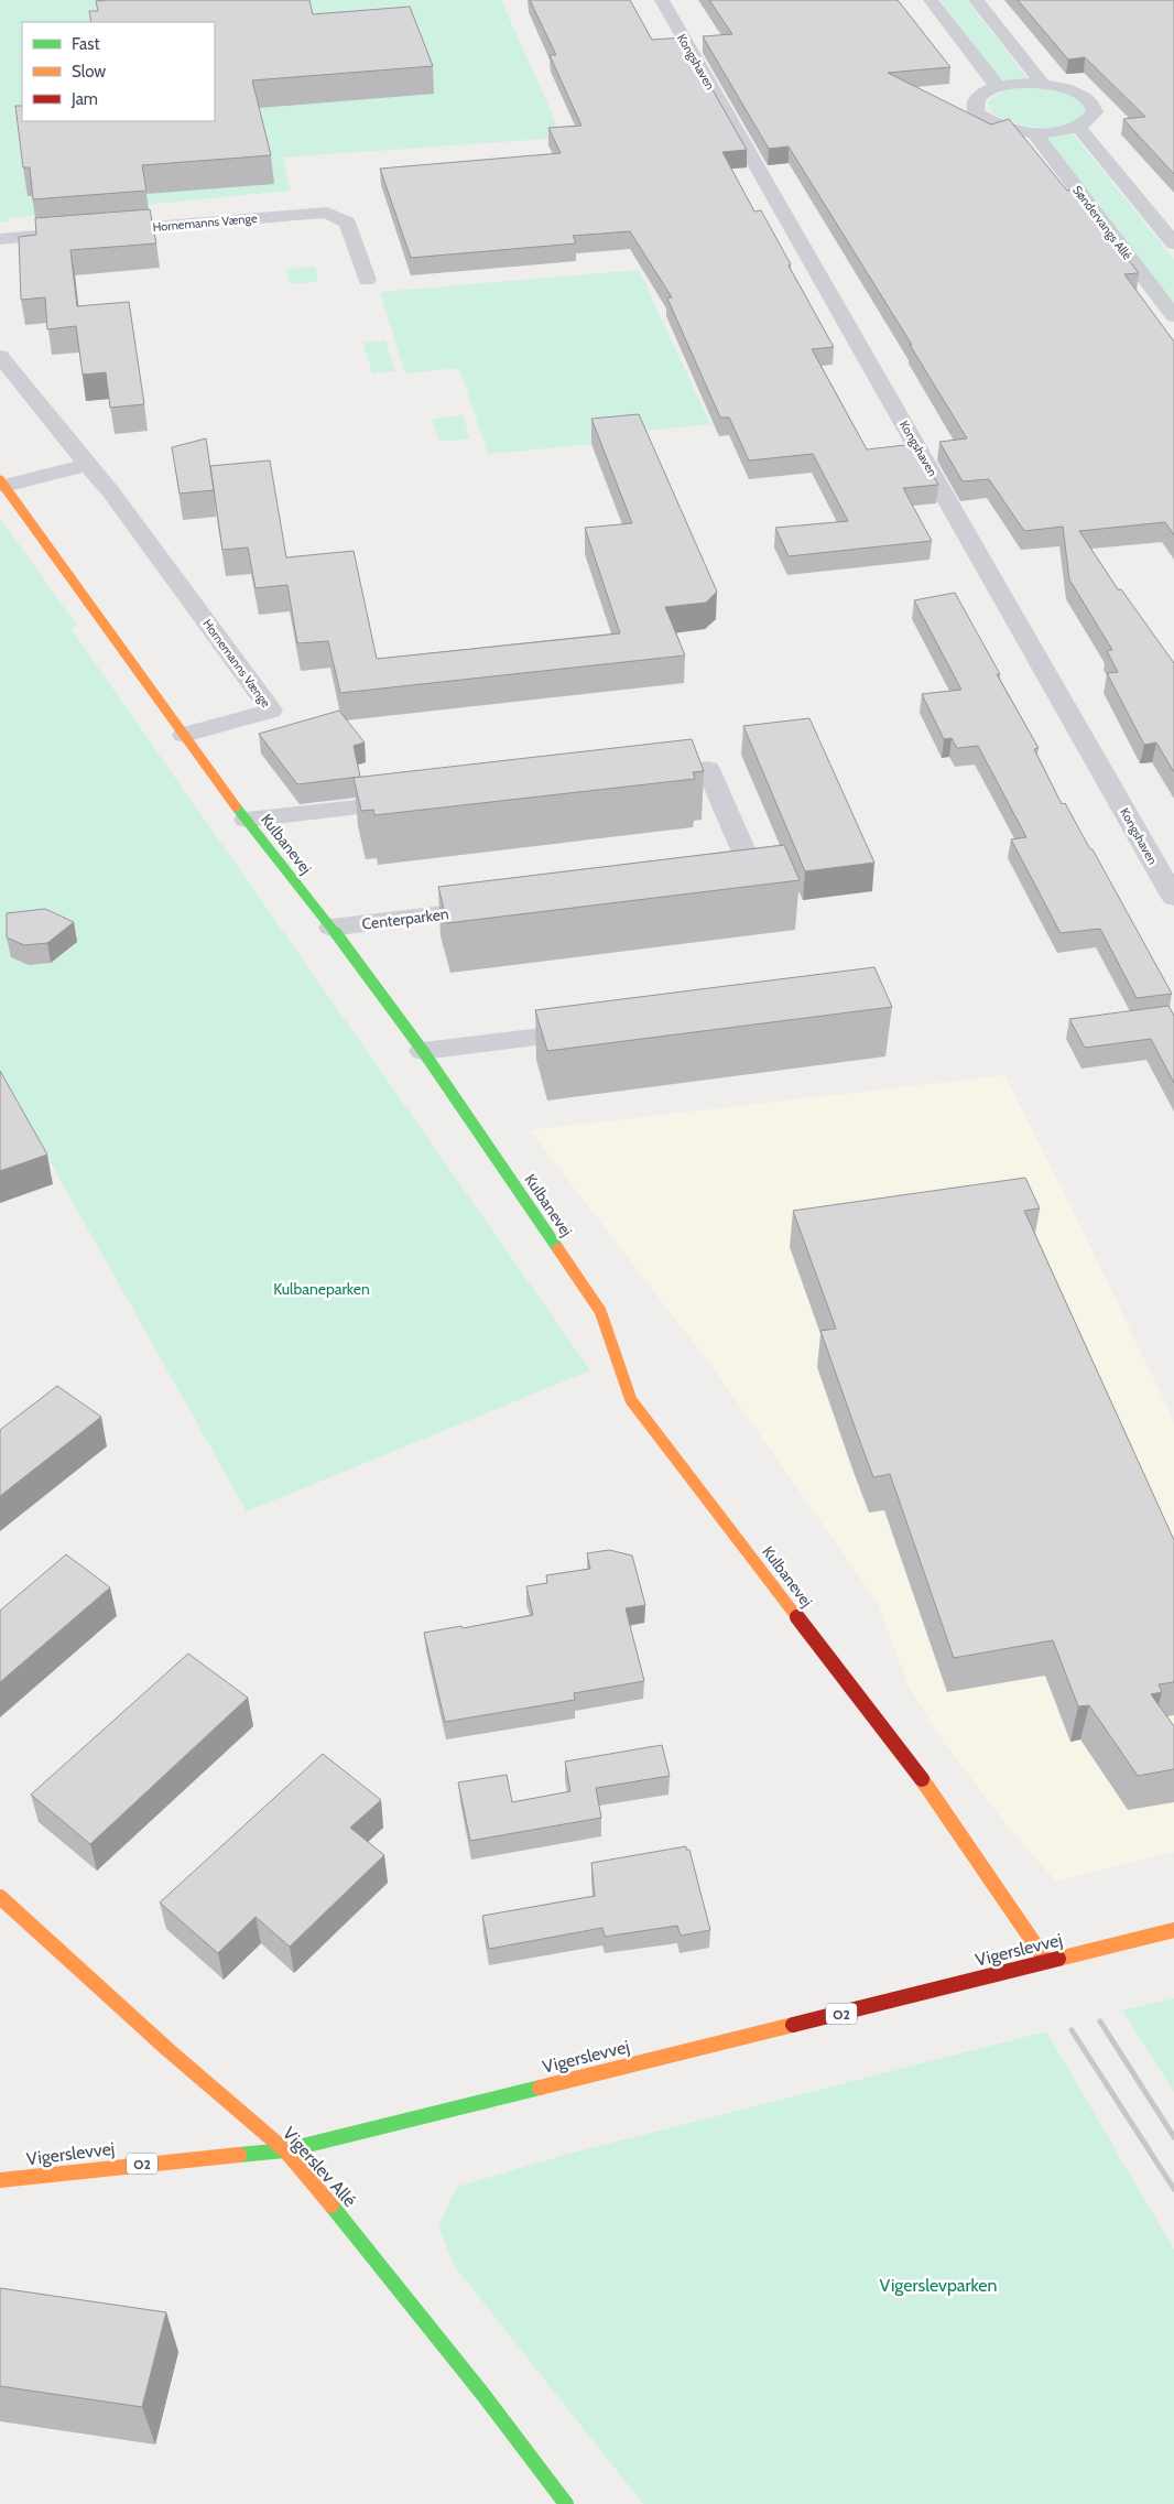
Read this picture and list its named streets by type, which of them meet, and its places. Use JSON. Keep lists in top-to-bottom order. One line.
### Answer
{"streets":{"street":["Kongshaven","Hornemanns Vænge","Søndervangs Allé","Kulbanevej","Centerparken","Vigerslevvej","O2","Vigerslev Allé"]},"crossings":[["Hornemanns Vænge","Kulbanevej"],["Kulbanevej","Centerparken"],["Kulbanevej","Vigerslevvej"],["Vigerslevvej","Vigerslev Allé"]],"parks":["Kulbaneparken","Vigerslevparken"],"legend":["Fast","Slow","Jam"]}
